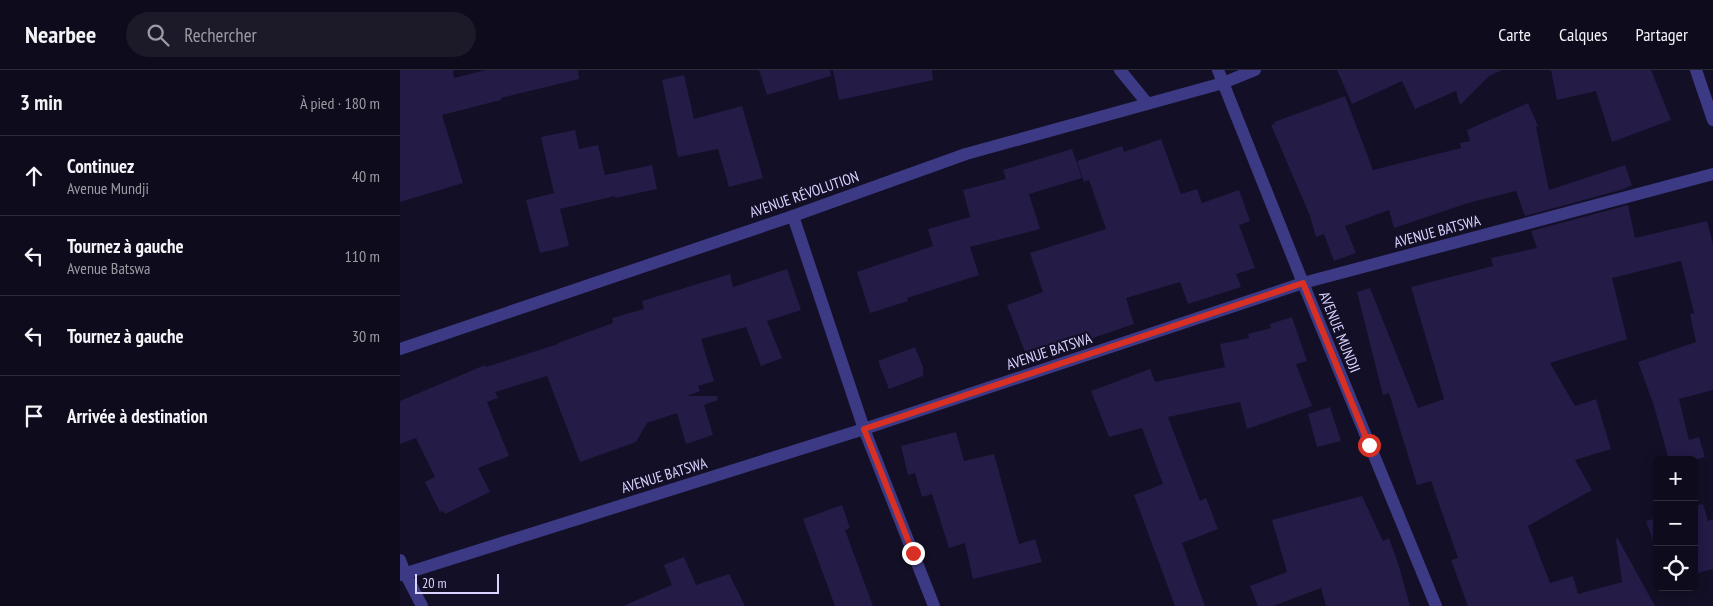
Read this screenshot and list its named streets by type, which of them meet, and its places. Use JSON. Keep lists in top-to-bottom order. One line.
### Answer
{"streets":{"street":["AVENUE RÉVOLUTION","AVENUE BATSWA","AVENUE MUNDJI"]},"crossings":[["AVENUE RÉVOLUTION","AVENUE MUNDJI"],["AVENUE BATSWA","AVENUE MUNDJI"]],"scale_bar":"20 m","page":{"header":"Nearbee","search":"Rechercher","nav":["Carte","Calques","Partager"],"heading":["3 min","À pied · 180 m"],"list":[["Continuez","Avenue Mundji","40 m"],["Tournez à gauche","Avenue Batswa","110 m"],["Tournez à gauche","30 m"],"Arrivée à destination"],"map_buttons":["+","−"],"scale":"20 m"}}
